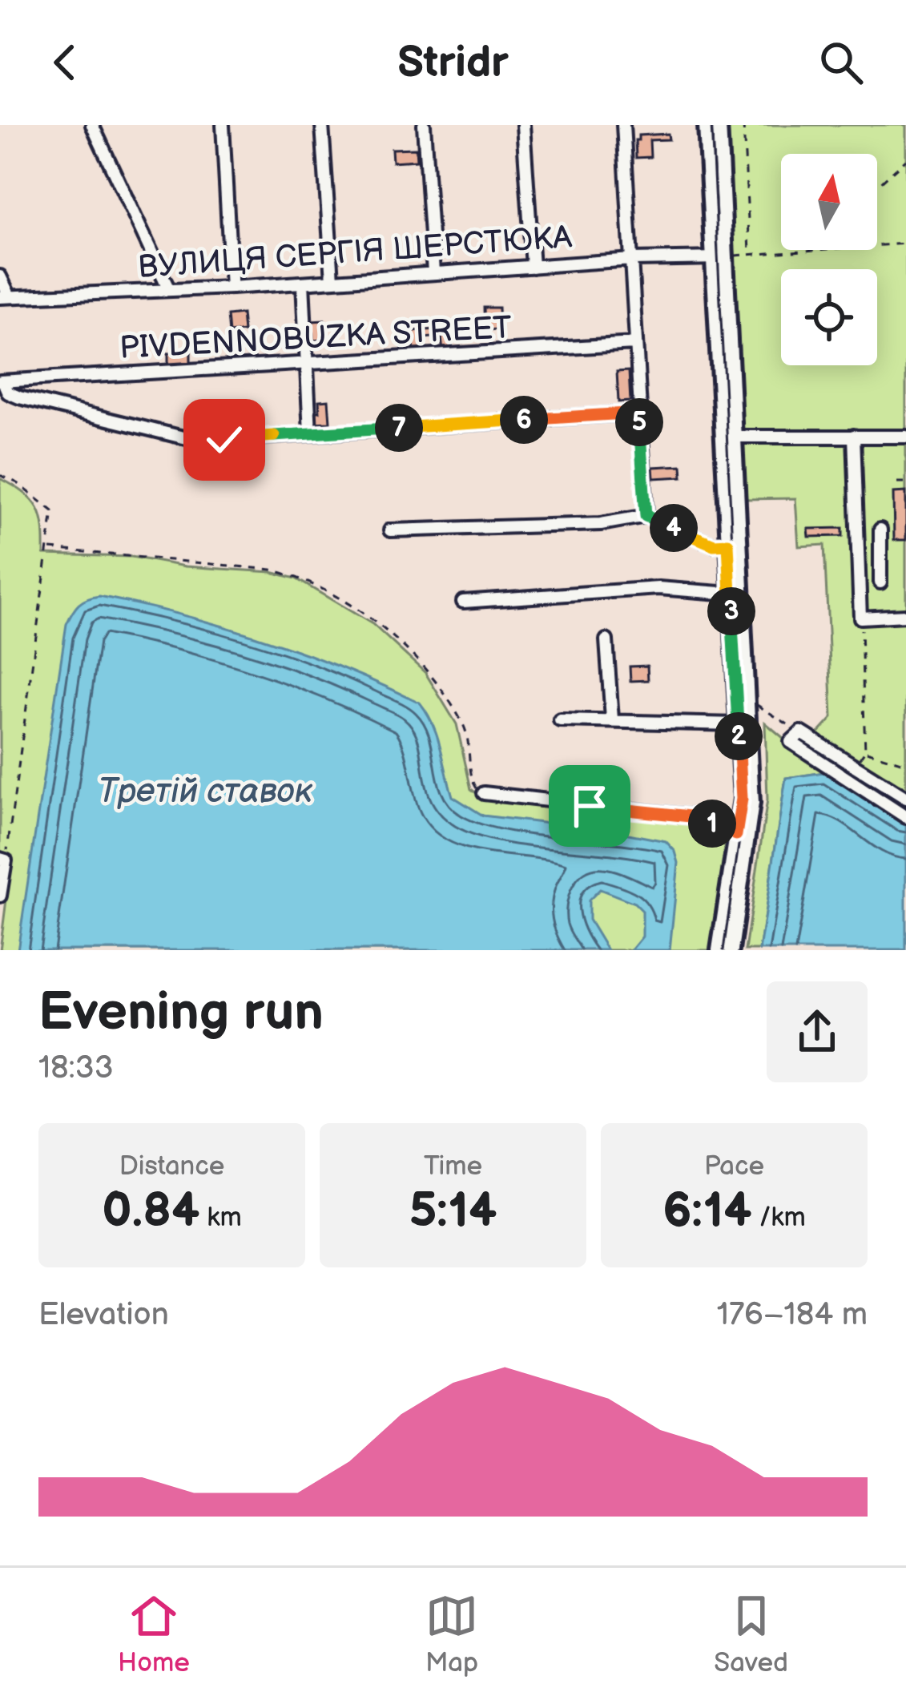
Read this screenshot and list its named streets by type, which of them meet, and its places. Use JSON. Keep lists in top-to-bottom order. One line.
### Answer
{"streets":{"street":["ВУЛИЦЯ СЕРГІЯ ШЕРСТЮКА","PIVDENNOBUZKA STREET"]},"water":["Третій ставок"],"north":"top","page":{"header":"Stridr","pins":["6","5","7","4","3","2","1"],"heading":["Evening run","18:33"],"stats":[["Distance","0.84 km"],["Time","5:14"],["Pace","6:14 /km"]],"chart":["Elevation","176–184 m"],"tabs":["Home","Map","Saved"]}}
